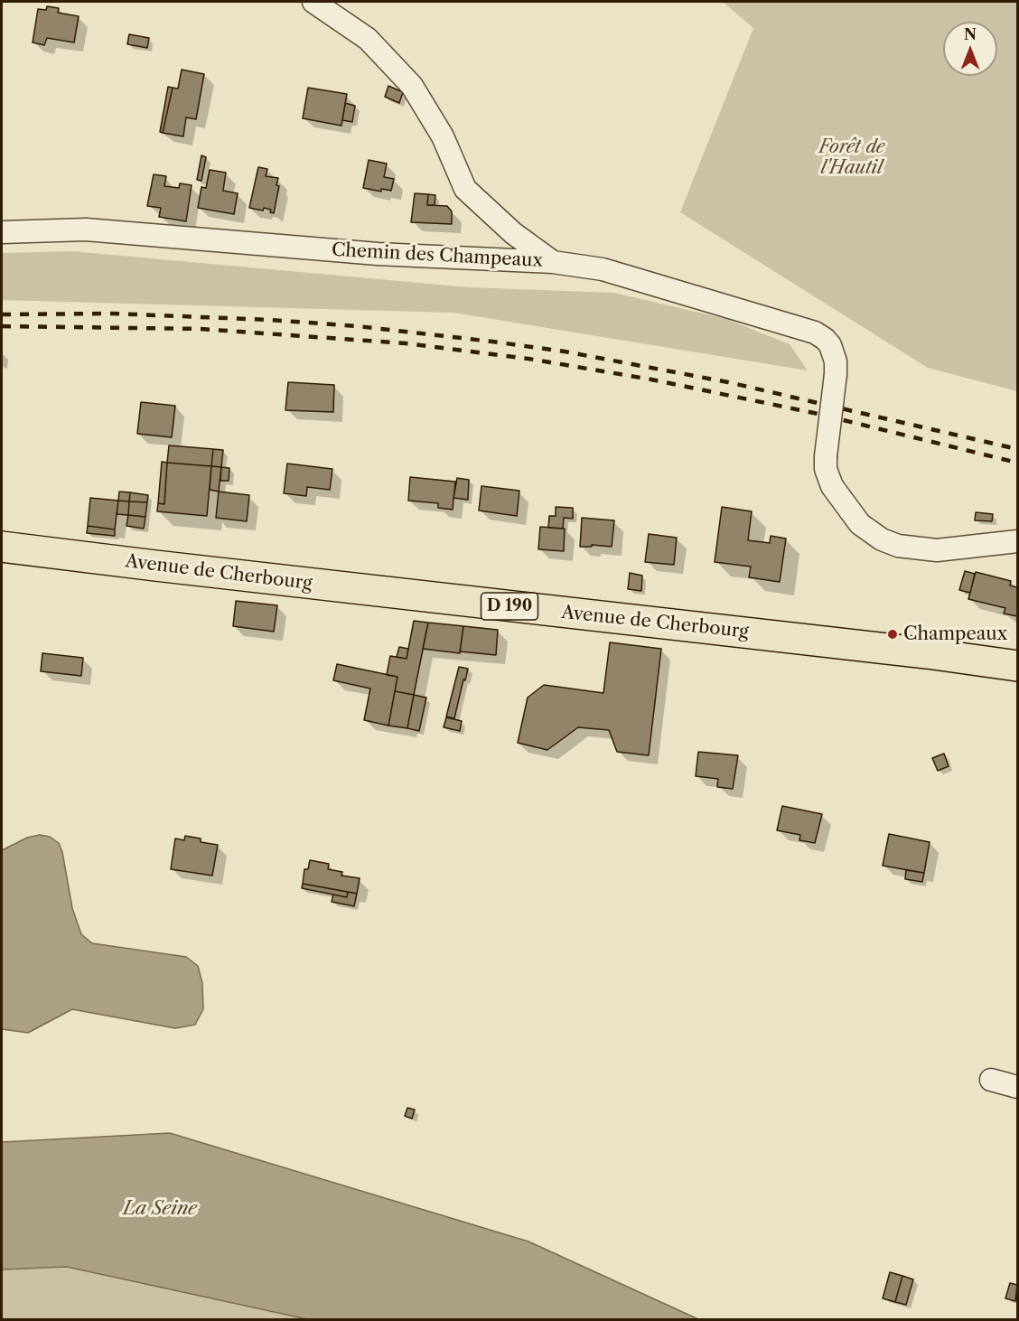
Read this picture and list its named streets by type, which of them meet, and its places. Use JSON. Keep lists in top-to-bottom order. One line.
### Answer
{"streets":{"main road":["Avenue de Cherbourg","D 190"],"street":["Chemin des Champeaux"]},"water":["La Seine"],"parks":["Forêt de l'Hautil"],"places":["Champeaux"],"north":"top"}
